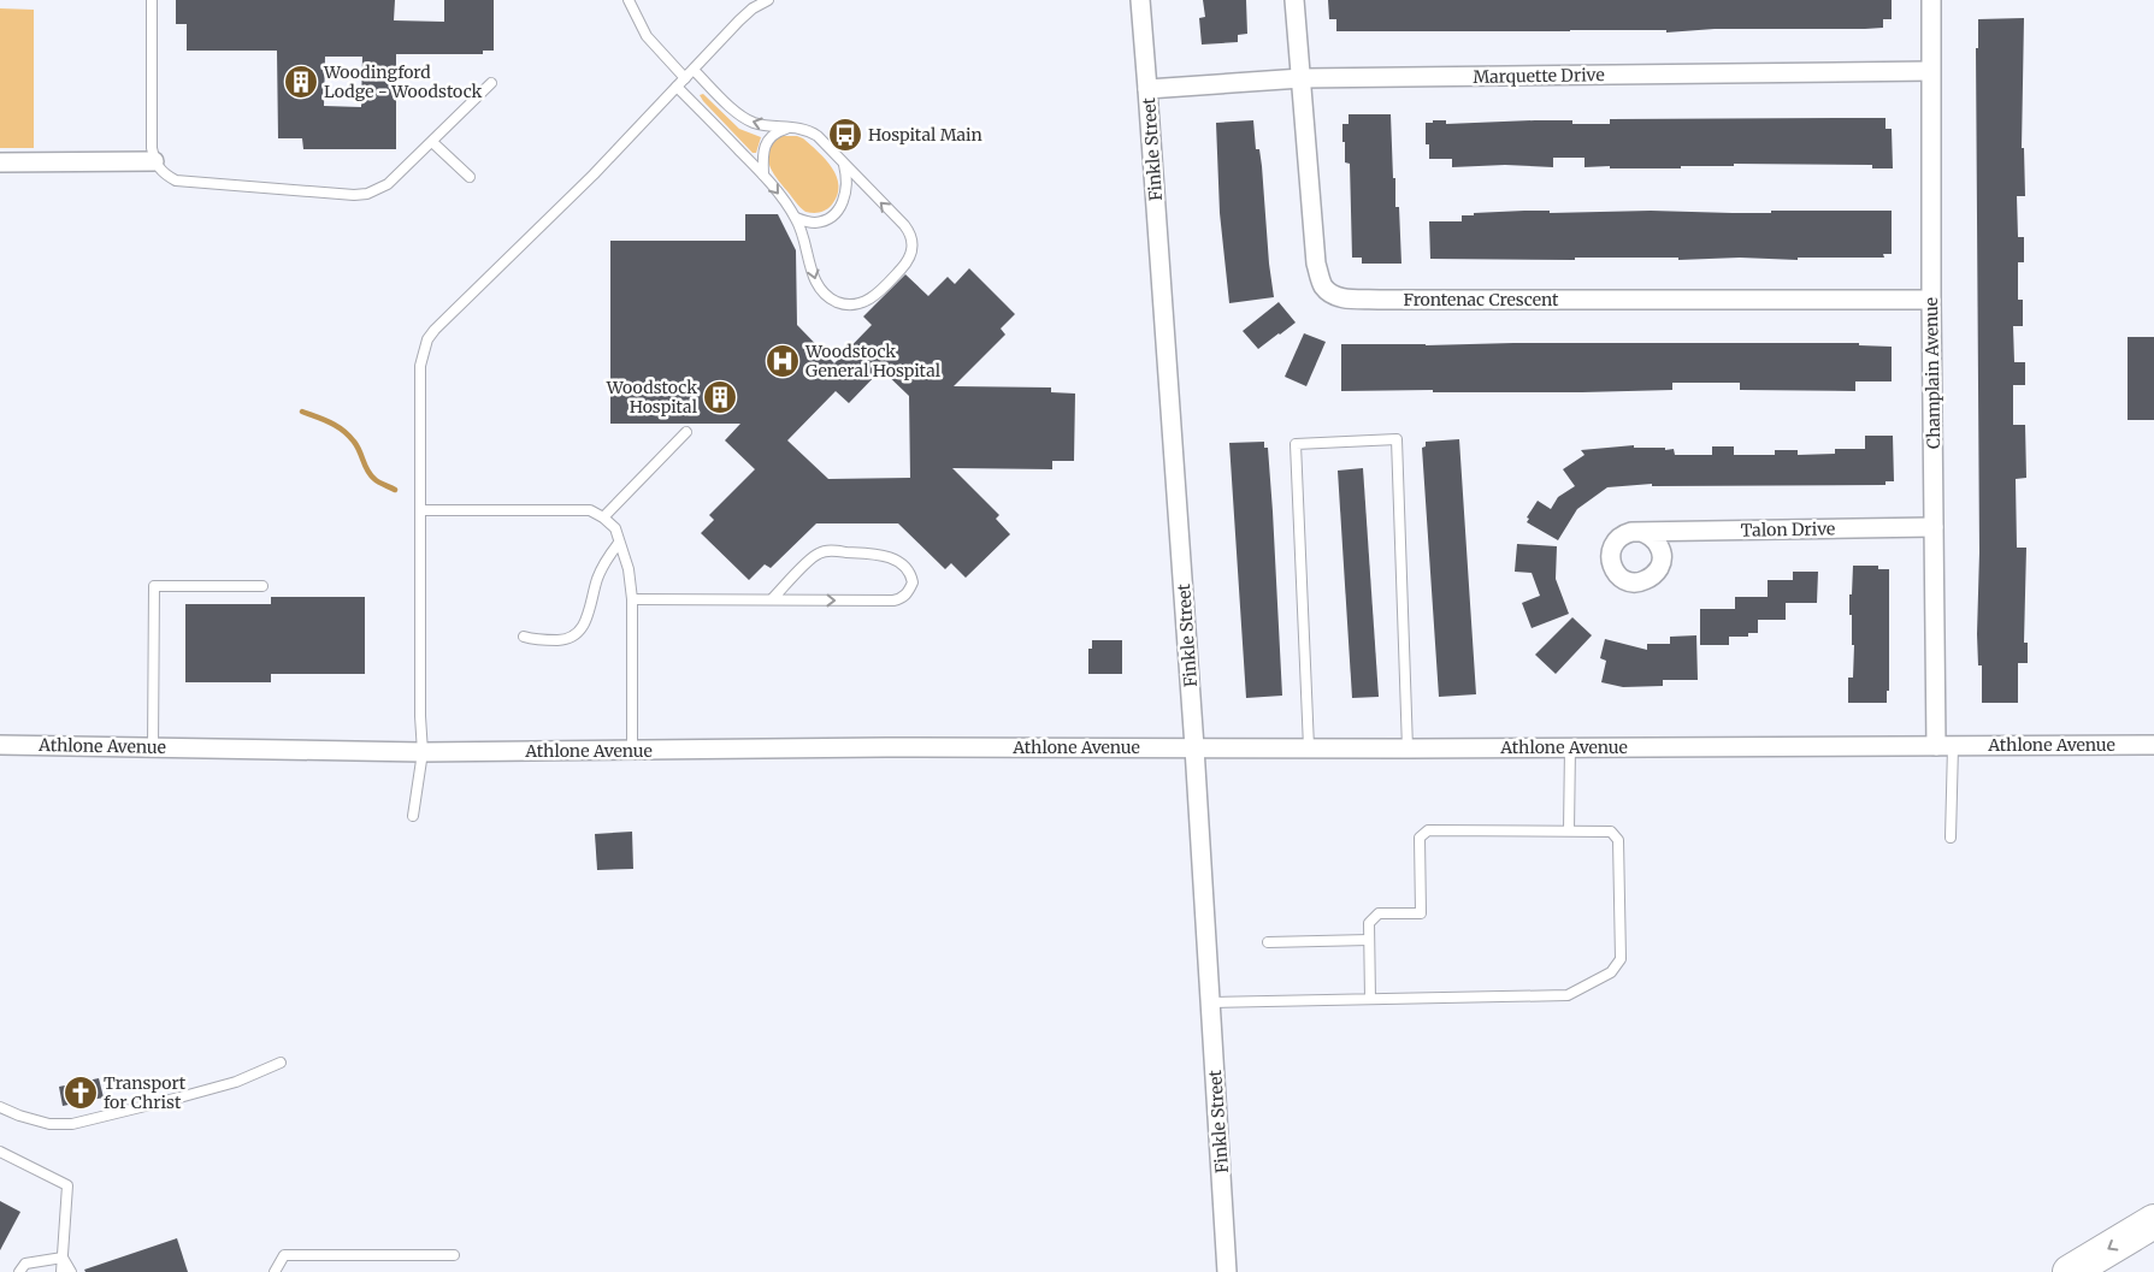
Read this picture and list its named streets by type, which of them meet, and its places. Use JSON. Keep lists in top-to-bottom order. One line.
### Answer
{"streets":{"street":["Marquette Drive","Finkle Street","Frontenac Crescent","Champlain Avenue","Talon Drive","Athlone Avenue"]},"crossings":[["Marquette Drive","Finkle Street"],["Marquette Drive","Frontenac Crescent"],["Marquette Drive","Champlain Avenue"],["Finkle Street","Athlone Avenue"],["Frontenac Crescent","Champlain Avenue"],["Champlain Avenue","Talon Drive"],["Champlain Avenue","Athlone Avenue"]],"places":{"building":["Woodingford Lodge - Woodstock","Woodstock Hospital"],"bus stop":["Hospital Main"],"hospital":["Woodstock General Hospital"],"church":["Transport for Christ"]}}
